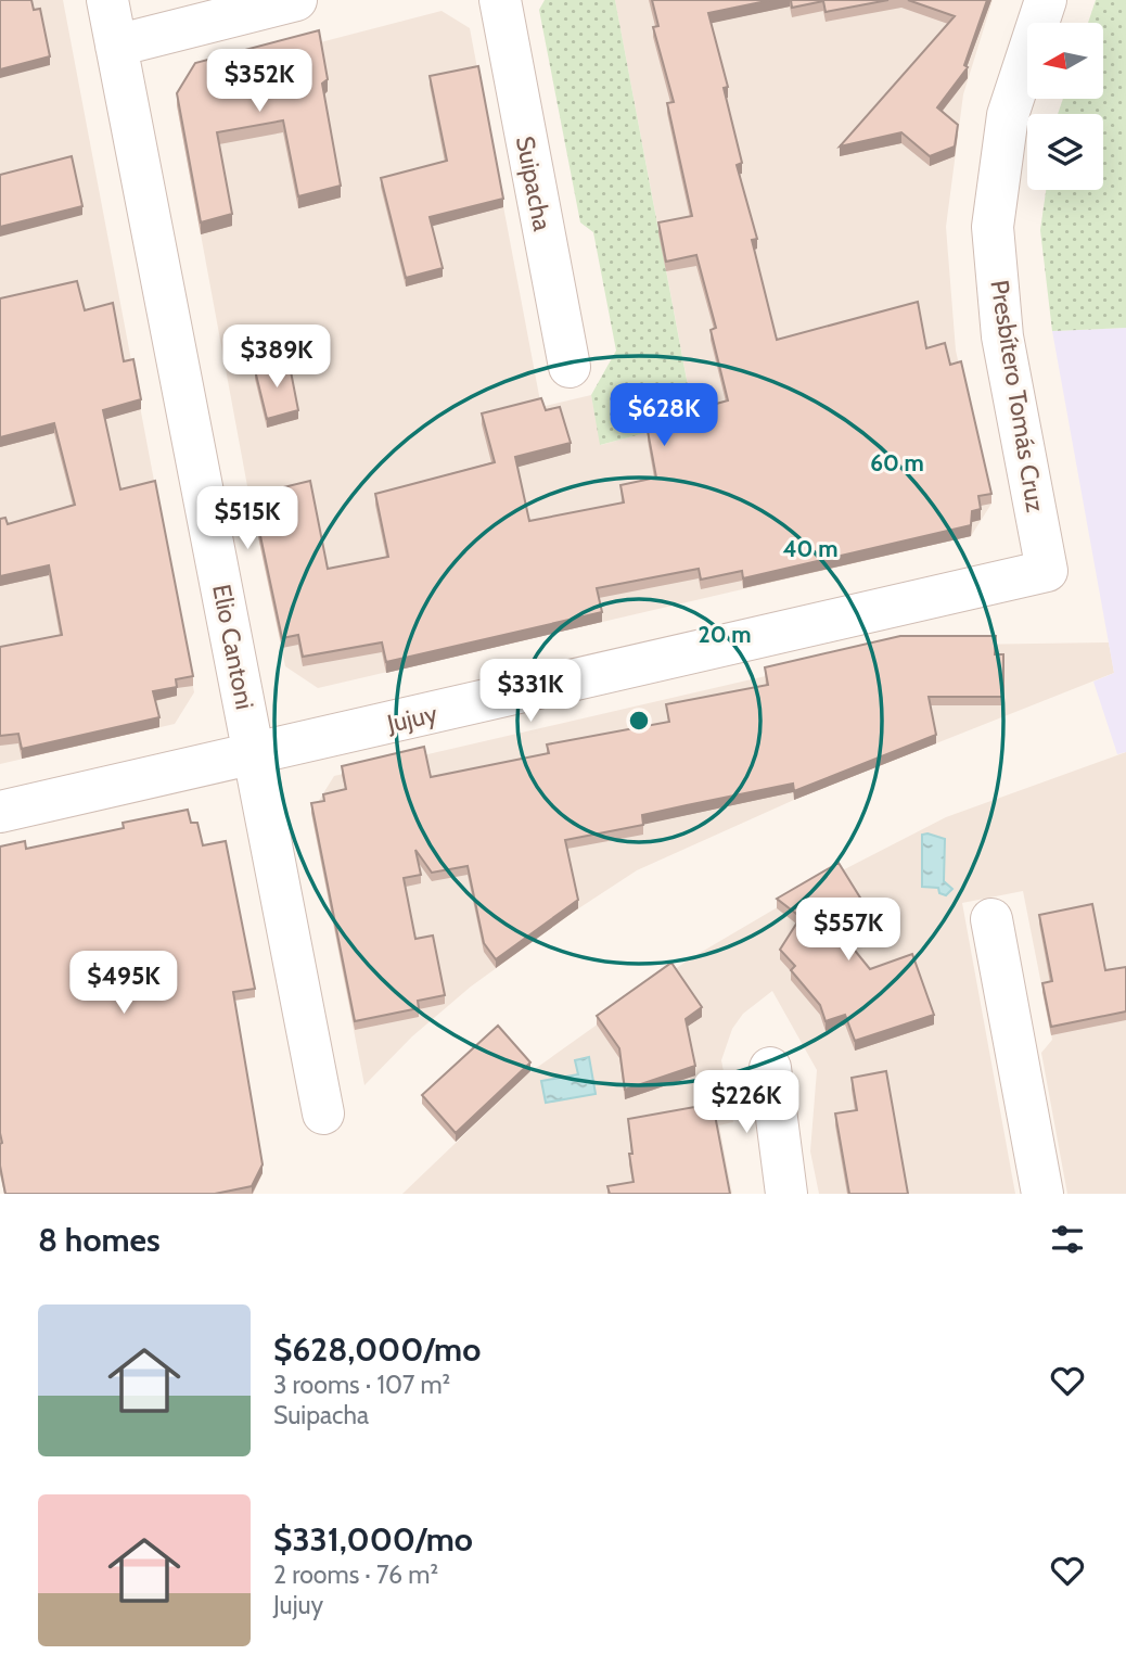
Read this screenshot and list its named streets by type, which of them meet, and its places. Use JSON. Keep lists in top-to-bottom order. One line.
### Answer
{"streets":{"street":["Suipacha","Presbítero Tomás Cruz","Elio Cantoni","Jujuy"]},"crossings":[["Presbítero Tomás Cruz","Jujuy"],["Elio Cantoni","Jujuy"]],"north":"left","page":{"price":["$352K","$389K","$628K","$515K","$331K","$557K","$495K","$226K"],"heading":"8 homes","list":[{"name":"$628,000/mo","note":"3 rooms · 107 m² · Suipacha"},{"name":"$331,000/mo","note":"2 rooms · 76 m² · Jujuy"}]},"rings":["60 m","40 m","20 m"]}
